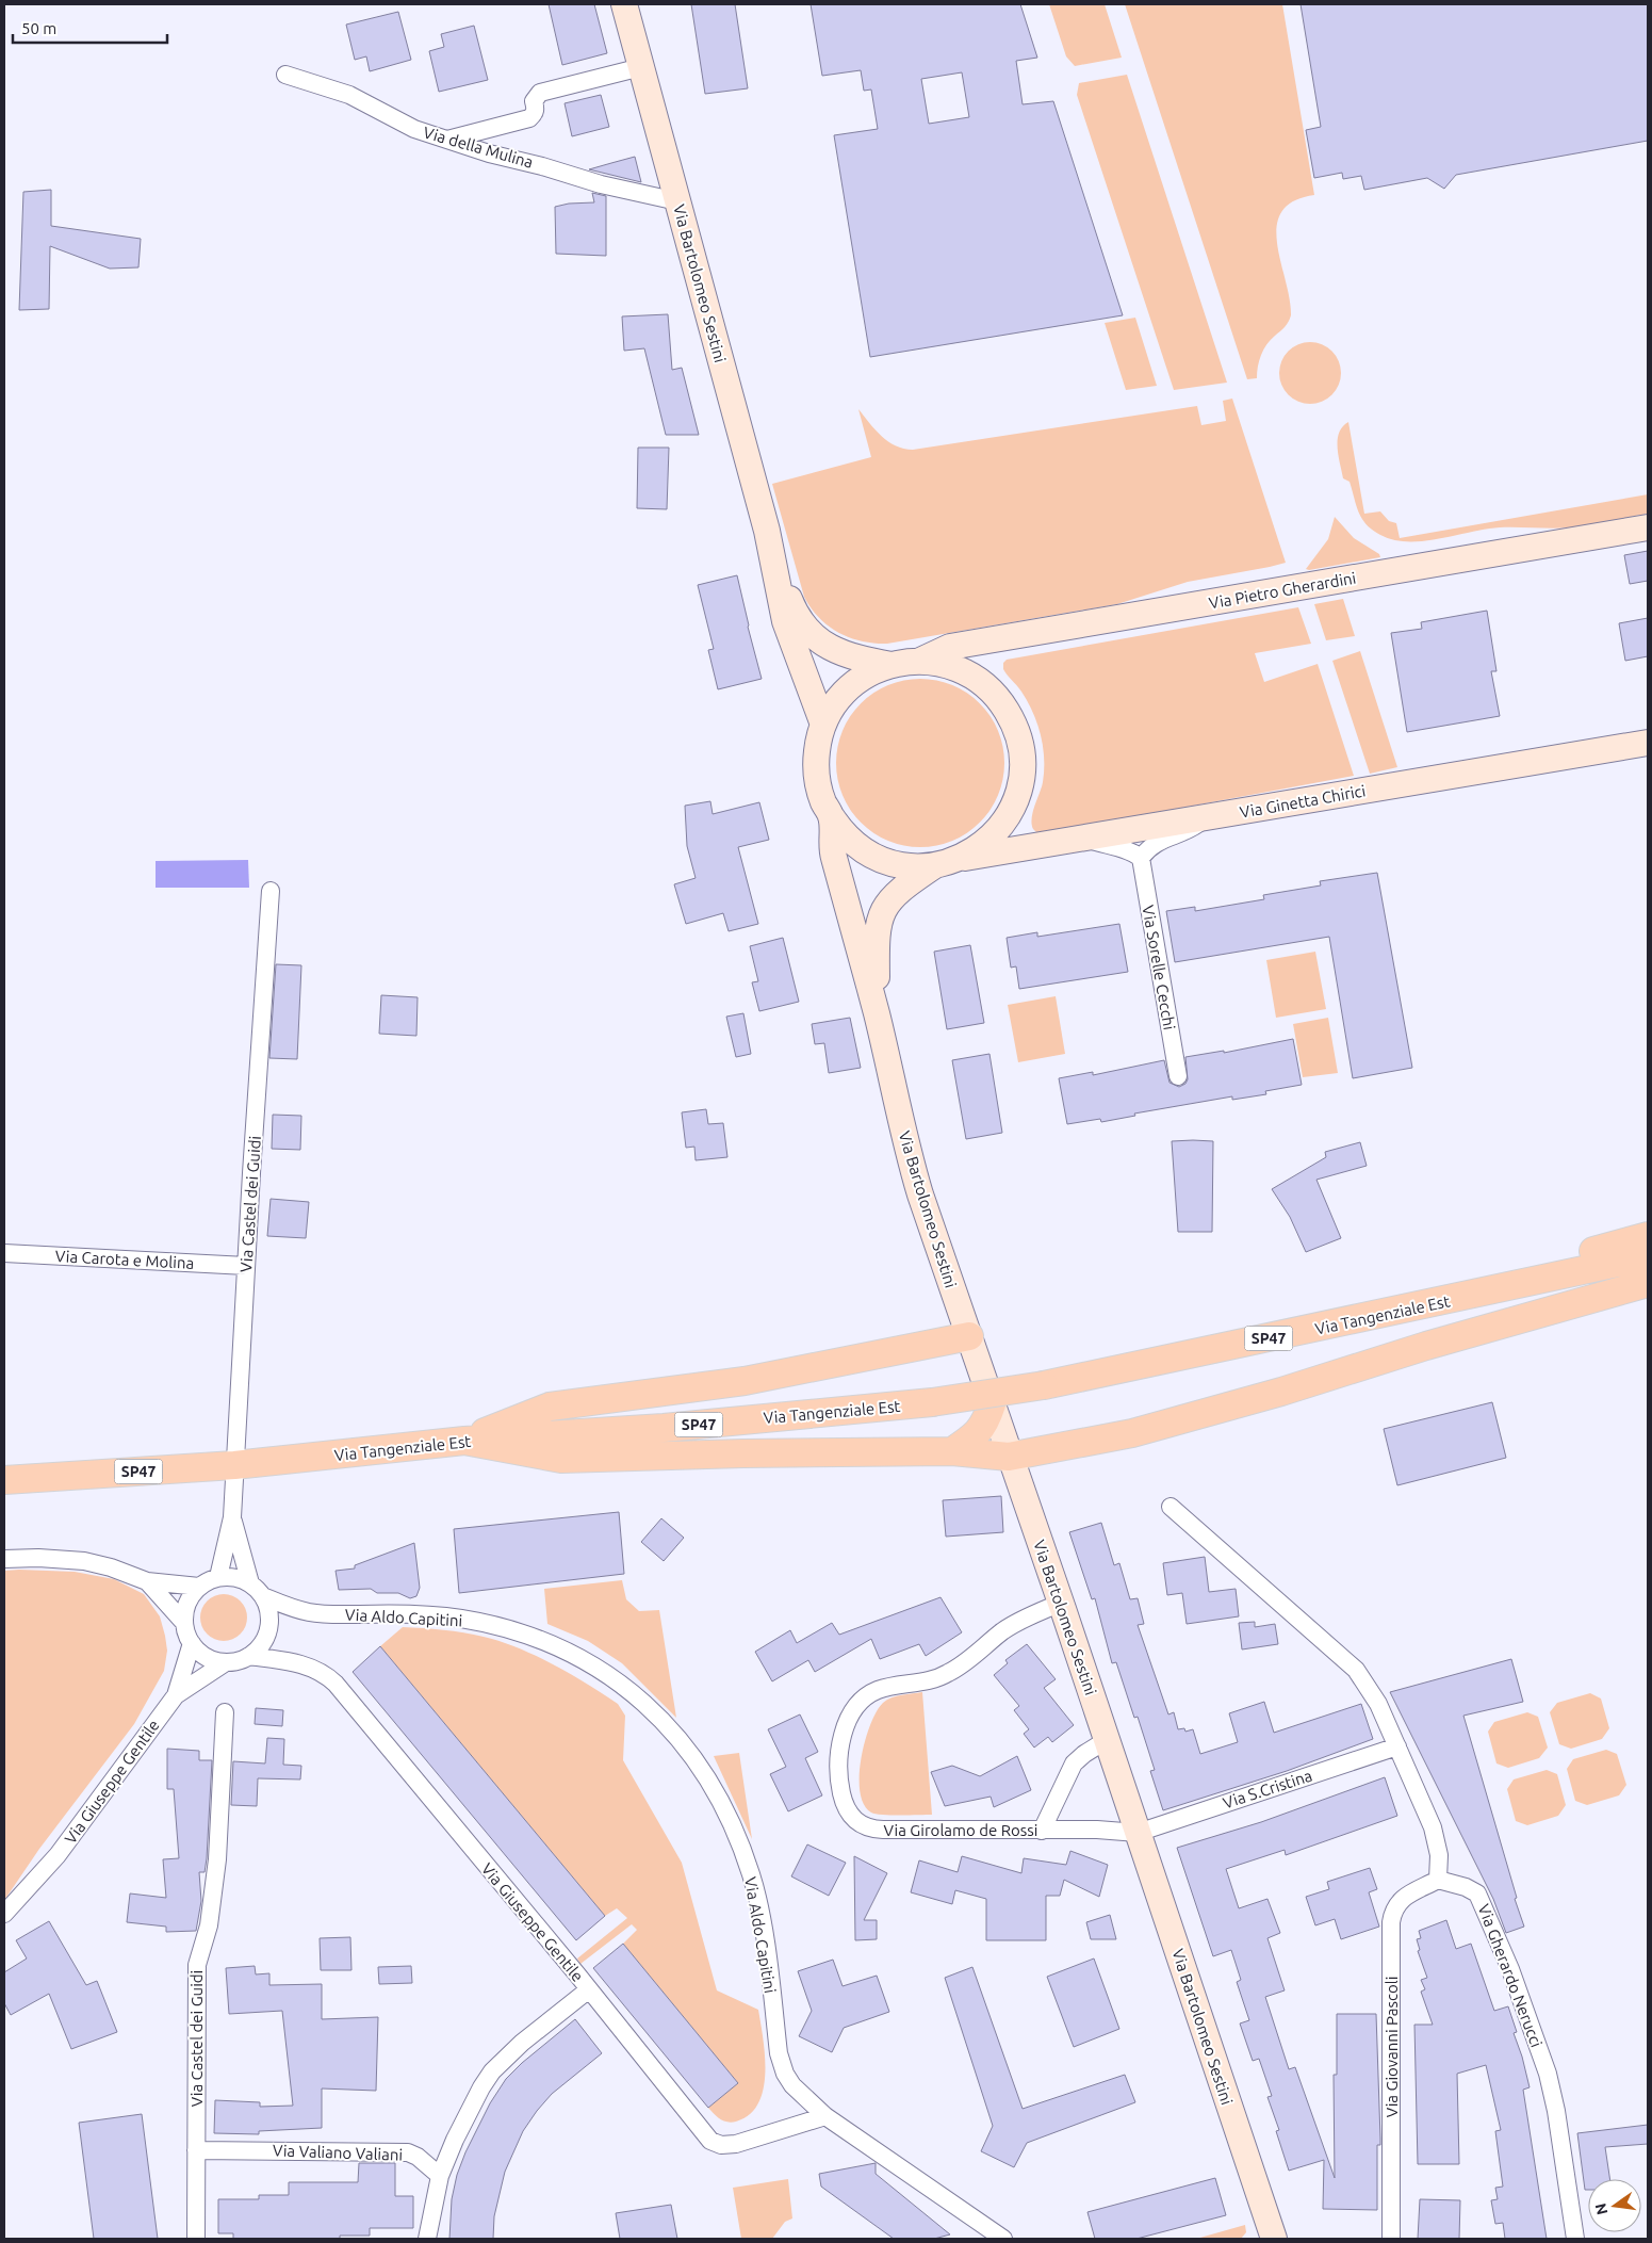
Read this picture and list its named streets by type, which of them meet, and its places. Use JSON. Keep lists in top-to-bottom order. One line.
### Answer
{"streets":{"main road":["Via Bartolomeo Sestini","Via Pietro Gherardini","Via Ginetta Chirici","Via Tangenziale Est","SP47"],"street":["Via della Mulina","Via Sorelle Cecchi","Via Castel dei Guidi","Via Carota e Molina","Via Aldo Capitini","Via Giuseppe Gentile","Via S.Cristina","Via Girolamo de Rossi","Via Gherardo Nerucci","Via Giovanni Pascoli","Via Valiano Valiani"]},"crossings":[["Via della Mulina","Via Bartolomeo Sestini"],["Via Bartolomeo Sestini","Via S.Cristina"],["Via Bartolomeo Sestini","Via Girolamo de Rossi"],["Via Castel dei Guidi","Via Carota e Molina"],["Via Castel dei Guidi","Via Tangenziale Est"],["Via Castel dei Guidi","Via Aldo Capitini"],["Via Castel dei Guidi","Via Giuseppe Gentile"],["Via Castel dei Guidi","Via Valiano Valiani"],["Via Aldo Capitini","Via Giuseppe Gentile"],["Via S.Cristina","Via Girolamo de Rossi"],["Via Gherardo Nerucci","Via Giovanni Pascoli"]],"scale_bar":"50 m","north":"left"}
